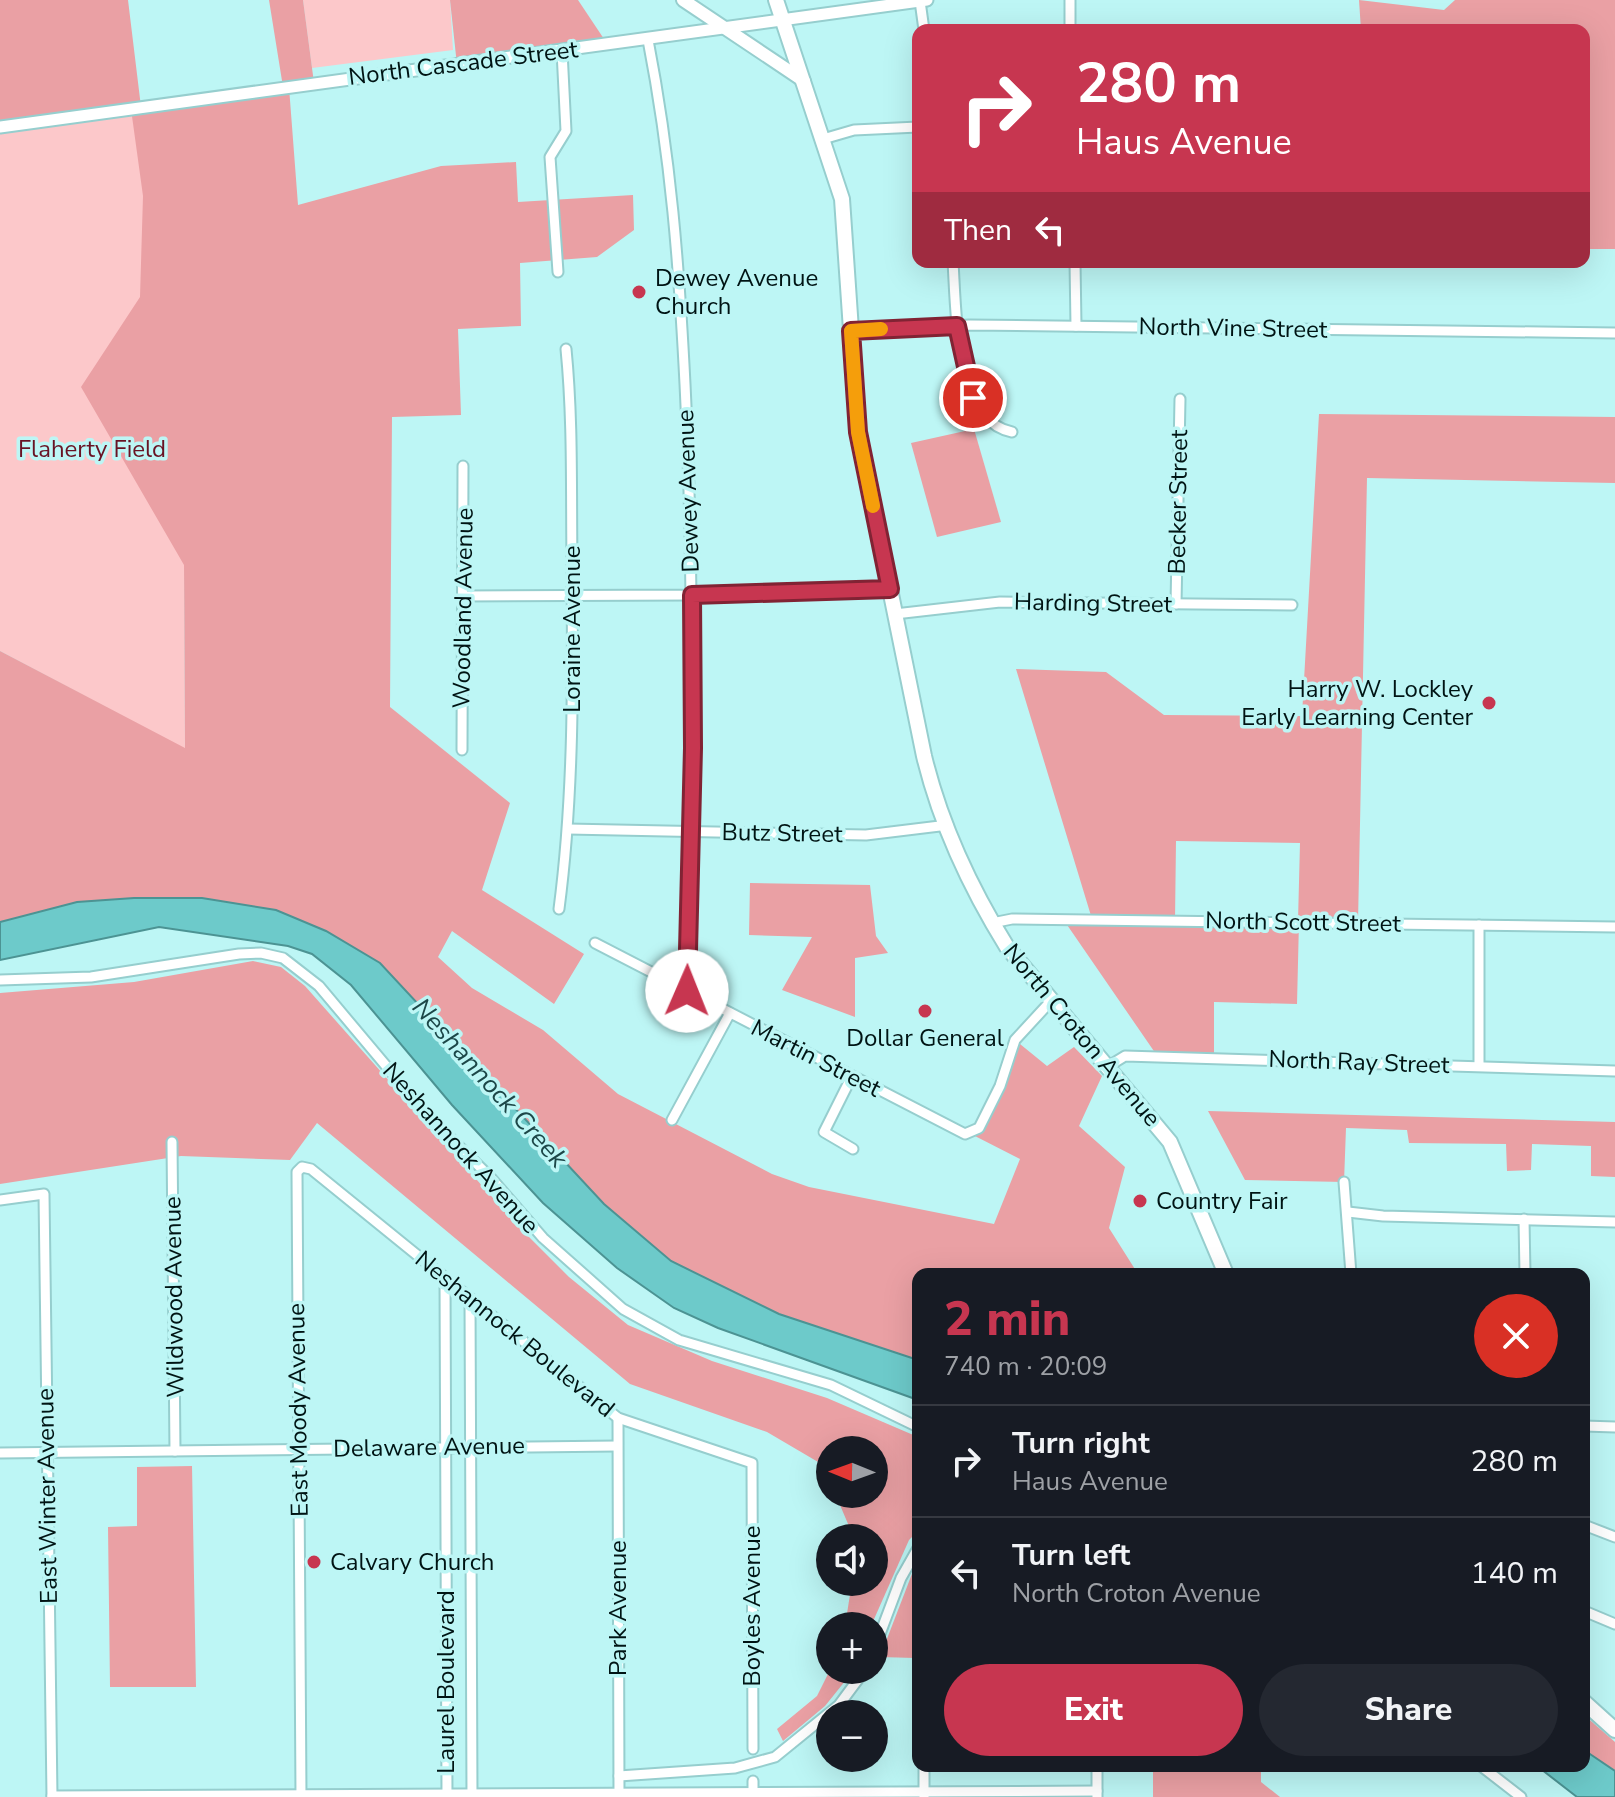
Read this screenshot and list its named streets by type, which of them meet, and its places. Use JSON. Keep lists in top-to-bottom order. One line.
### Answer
{"streets":{"main road":["North Croton Avenue"],"street":["North Cascade Street","North Vine Street","Dewey Avenue","Becker Street","Harding Street","Woodland Avenue","Loraine Avenue","Butz Street","North Scott Street","Martin Street","North Ray Street","Neshannock Avenue","Wildwood Avenue","Neshannock Boulevard","East Moody Avenue","Delaware Avenue","East Winter Avenue","Boyles Avenue","Park Avenue","Laurel Boulevard"]},"crossings":[["North Cascade Street","Dewey Avenue"],["North Cascade Street","North Croton Avenue"],["North Vine Street","North Croton Avenue"],["Dewey Avenue","Butz Street"],["Dewey Avenue","Martin Street"],["Becker Street","Harding Street"],["Harding Street","North Croton Avenue"],["Loraine Avenue","Butz Street"],["Butz Street","North Croton Avenue"],["North Scott Street","North Croton Avenue"],["North Croton Avenue","Martin Street"],["North Croton Avenue","North Ray Street"],["Wildwood Avenue","Delaware Avenue"],["Neshannock Boulevard","East Moody Avenue"],["Neshannock Boulevard","Boyles Avenue"],["Neshannock Boulevard","Park Avenue"],["Neshannock Boulevard","Laurel Boulevard"],["East Moody Avenue","Delaware Avenue"],["Delaware Avenue","East Winter Avenue"],["Delaware Avenue","Park Avenue"],["Delaware Avenue","Laurel Boulevard"]],"water":["Neshannock Creek"],"parks":["Flaherty Field"],"places":["Dewey Avenue Church","Harry W. Lockley Early Learning Center","Dollar General","Country Fair","Calvary Church"],"north":"left","page":{"turn":["280 m","Haus Avenue"],"then":"Then","heading":["2 min","740 m · 20:09"],"list":[{"name":"Turn right","note":"Haus Avenue","value":"280 m"},{"name":"Turn left","note":"North Croton Avenue","value":"140 m"}],"map_buttons":["+","−"],"buttons":["Exit","Share"]}}
